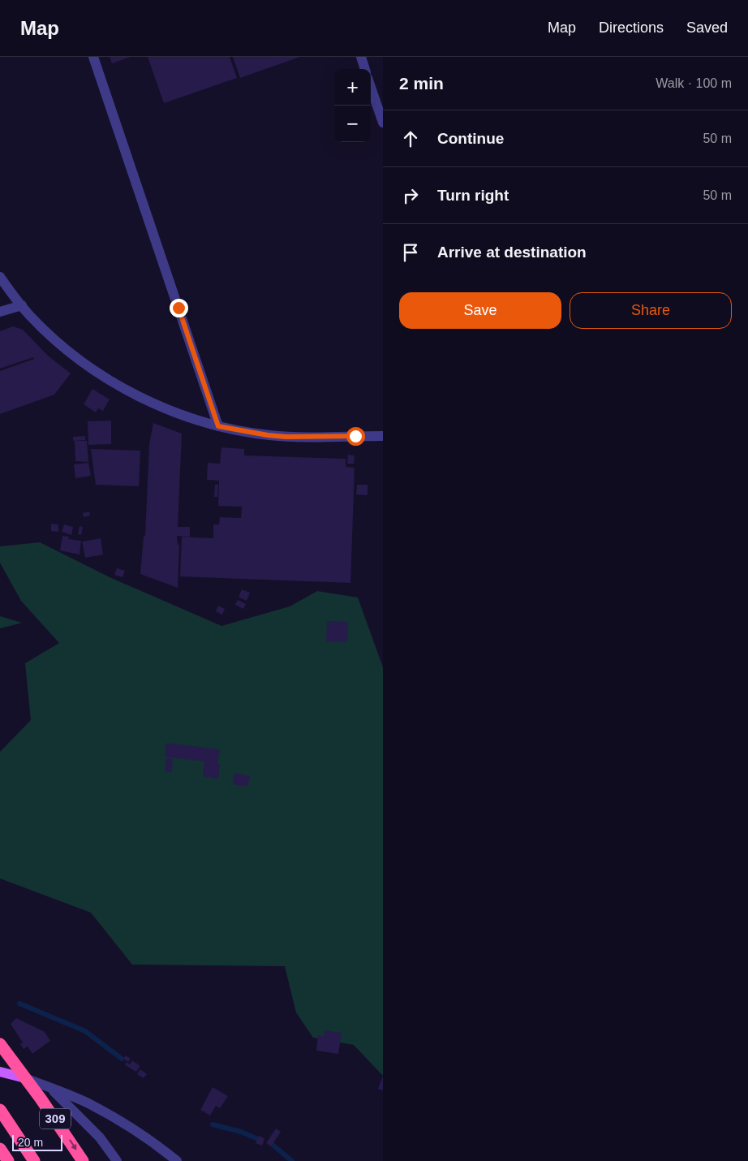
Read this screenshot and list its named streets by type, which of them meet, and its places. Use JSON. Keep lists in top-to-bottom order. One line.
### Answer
{"streets":{"highway":["309"]},"scale_bar":"20 m","page":{"header":"Map","nav":["Map","Directions","Saved"],"heading":["2 min","Walk · 100 m"],"map_buttons":["+","−"],"list":[["Continue","50 m"],["Turn right","50 m"],"Arrive at destination"],"buttons":["Save","Share"],"scale":"20 m"}}
